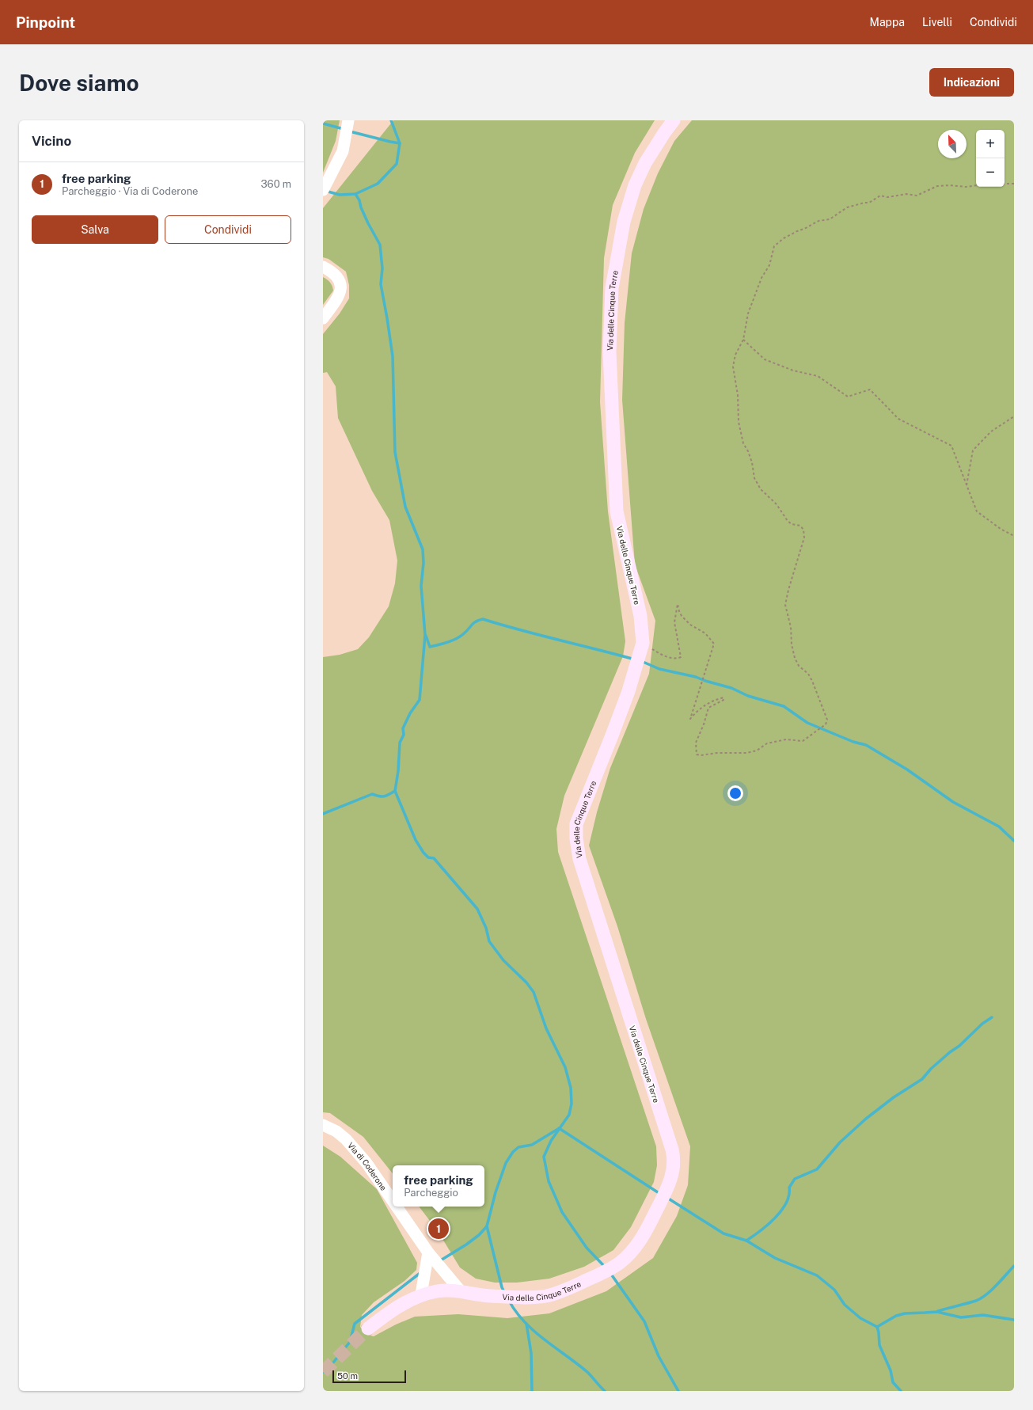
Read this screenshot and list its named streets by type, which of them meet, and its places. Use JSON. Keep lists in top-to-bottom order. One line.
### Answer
{"streets":{"main road":["Via delle Cinque Terre"],"street":["Via di Coderone"]},"crossings":[["Via delle Cinque Terre","Via di Coderone"]],"scale_bar":"50 m","north":"top left","page":{"header":"Pinpoint","nav":["Mappa","Livelli","Condividi"],"buttons":["Indicazioni",["Salva","Condividi"]],"title":"Dove siamo","heading":"Vicino","map_buttons":["+","−"],"list":[{"mark":"1","name":"free parking","note":"Parcheggio · Via di Coderone","value":"360 m"}],"popup":["free parking","Parcheggio"],"pins":"1","scale":"50 m"}}
